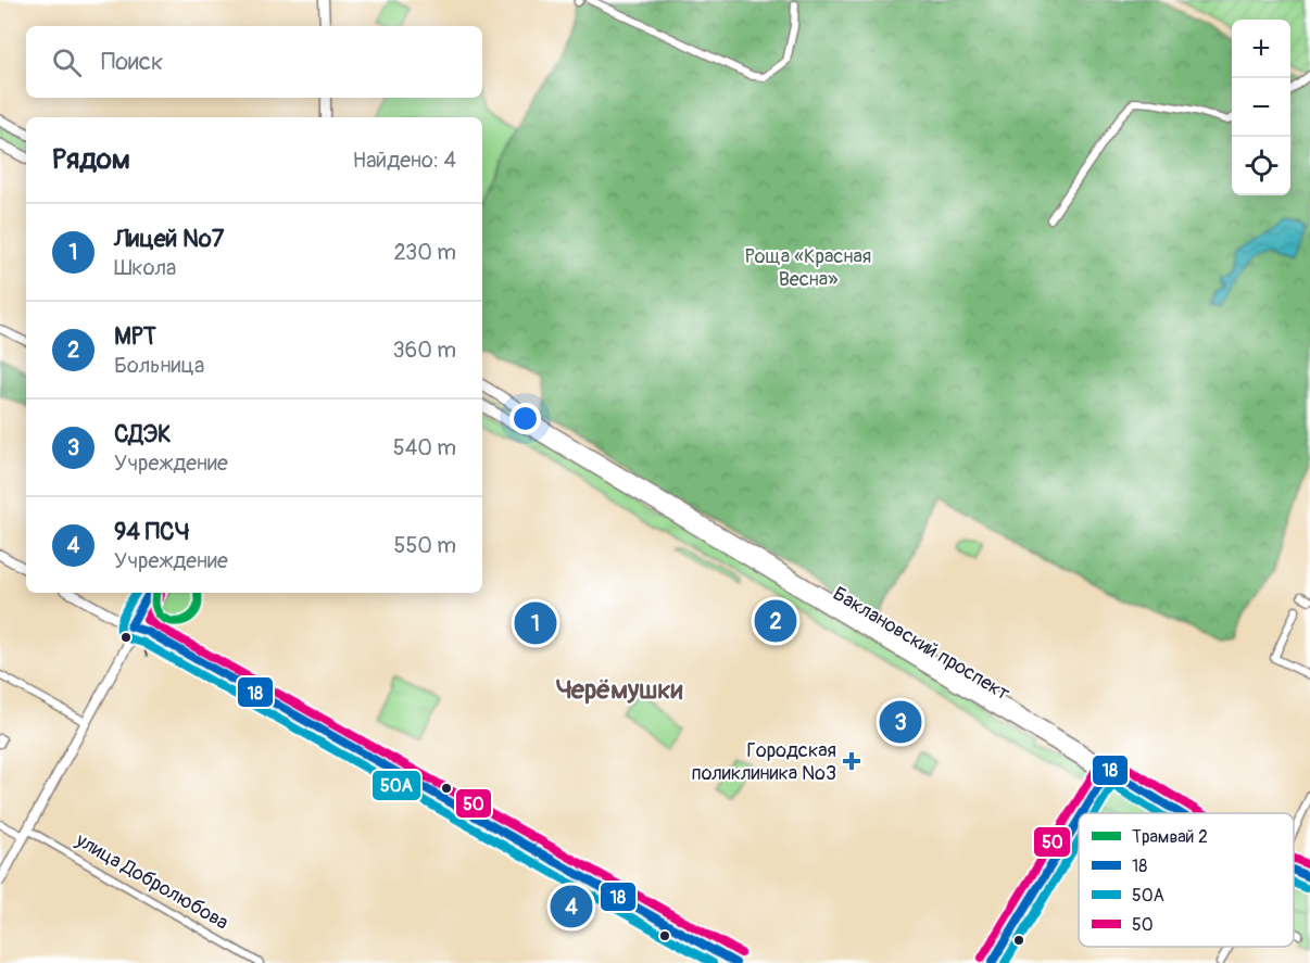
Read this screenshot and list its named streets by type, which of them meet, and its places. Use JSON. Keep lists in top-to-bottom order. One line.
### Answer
{"streets":{"main road":["Баклановский проспект"],"street":["улица Добролюбова"]},"districts":["Черёмушки"],"parks":["Роща «Красная Весна»"],"places":{"health":["Городская поликлиника №3"]},"lines":["tram line 2","transit line 18","transit line 50А","transit line 50"],"legend":["Трамвай 2","18","50А","50"],"page":{"map_buttons":["+","−"],"search":"Поиск","heading":["Рядом","Найдено: 4"],"list":[{"mark":"1","name":"Лицей №7","note":"Школа","value":"230 m"},{"mark":"2","name":"МРТ","note":"Больница","value":"360 m"},{"mark":"3","name":"СДЭК","note":"Учреждение","value":"540 m"},{"mark":"4","name":"94 ПСЧ","note":"Учреждение","value":"550 m"}],"pins":["2","1","3","4"]}}
